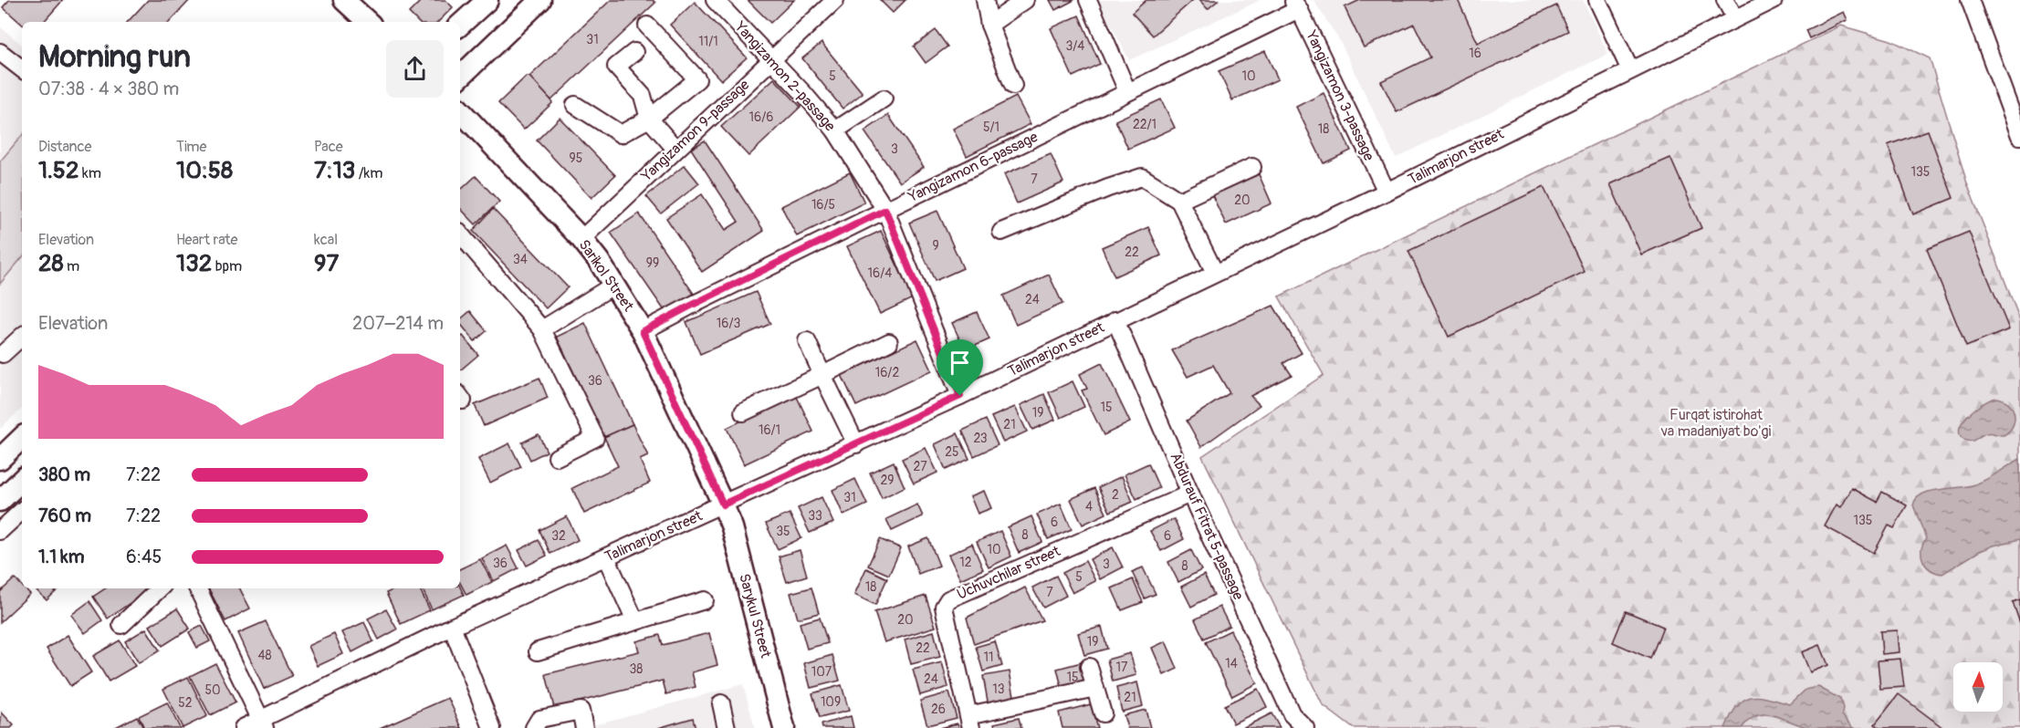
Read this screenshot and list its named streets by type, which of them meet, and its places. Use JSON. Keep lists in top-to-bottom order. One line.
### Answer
{"streets":{"main road":["Sarikol Street","Sarykul Street"],"street":["Yangizamon 2-passage","Yangizamon 3-passage","Yangizamon 9-passage","Talimarjon street","Yangizamon 6-passage","Abdurauf Fitrat 5-passage","Uchuvchilar street"]},"crossings":[["Yangizamon 2-passage","Yangizamon 9-passage"],["Yangizamon 2-passage","Talimarjon street"],["Yangizamon 2-passage","Yangizamon 6-passage"],["Yangizamon 3-passage","Talimarjon street"],["Yangizamon 3-passage","Yangizamon 6-passage"],["Yangizamon 9-passage","Sarikol Street"],["Talimarjon street","Sarikol Street"],["Talimarjon street","Abdurauf Fitrat 5-passage"],["Talimarjon street","Sarykul Street"],["Yangizamon 6-passage","Sarikol Street"],["Sarikol Street","Sarykul Street"],["Abdurauf Fitrat 5-passage","Uchuvchilar street"]],"parks":["Furqat istirohat va madaniyat bo'gi"],"house_numbers":["31","11/1","3/4","16","5","10","16/6","22/1","5/1","18","3","95","135","7","20","16/5","9","22","34","99","16/4","24","16/3","16/2","36","15","19","21","16/1","23","25","27","29","2","31","4","33","135","6","35","8","32","6","10","12","36","3","8","5","18","7","20","19","22","48","11","14","17","38","107","15","24","13","50","21","109","52","26"],"north":"top","page":{"heading":["Morning run","07:38 · 4 × 380 m"],"stats":[["Distance","1.52 km"],["Time","10:58"],["Pace","7:13 /km"],["Elevation","28 m"],["Heart rate","132 bpm"],["kcal","97"]],"chart":["Elevation","207–214 m"],"list":[{"name":"380 m","note":"7:22"},{"name":"760 m","note":"7:22"},{"name":"1.1 km","note":"6:45"}]}}
